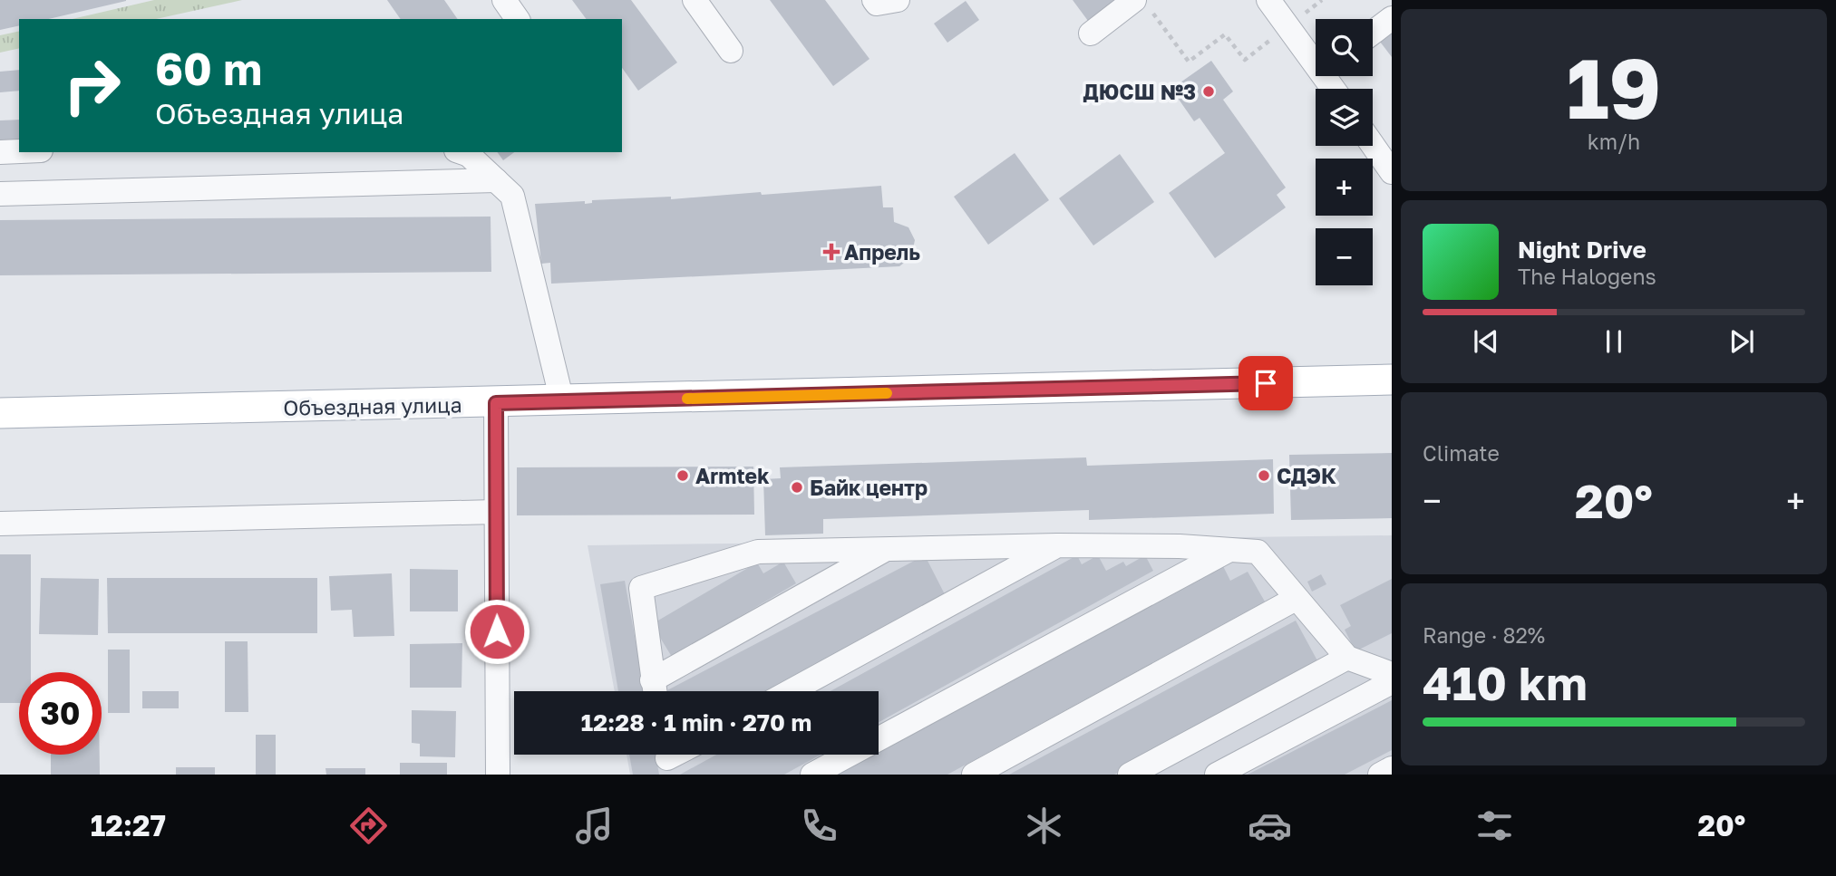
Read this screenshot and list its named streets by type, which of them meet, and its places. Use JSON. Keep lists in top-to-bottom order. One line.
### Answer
{"streets":{"main road":["Объездная улица"]},"places":{"other":["ДЮСШ №3","Armtek","СДЭК","Байк центр"],"health":["Апрель"]},"page":{"tile":[["19","km/h"],"Climate",["Range · 82%","410 km"]],"map_buttons":["+","−"],"turn":["60 m","Объездная улица"],"song":["Night Drive","The Halogens"],"heat":["−","20°","+"],"limit":"30","trip":"12:28 · 1 min · 270 m","tabs":["12:27","20°"]}}
